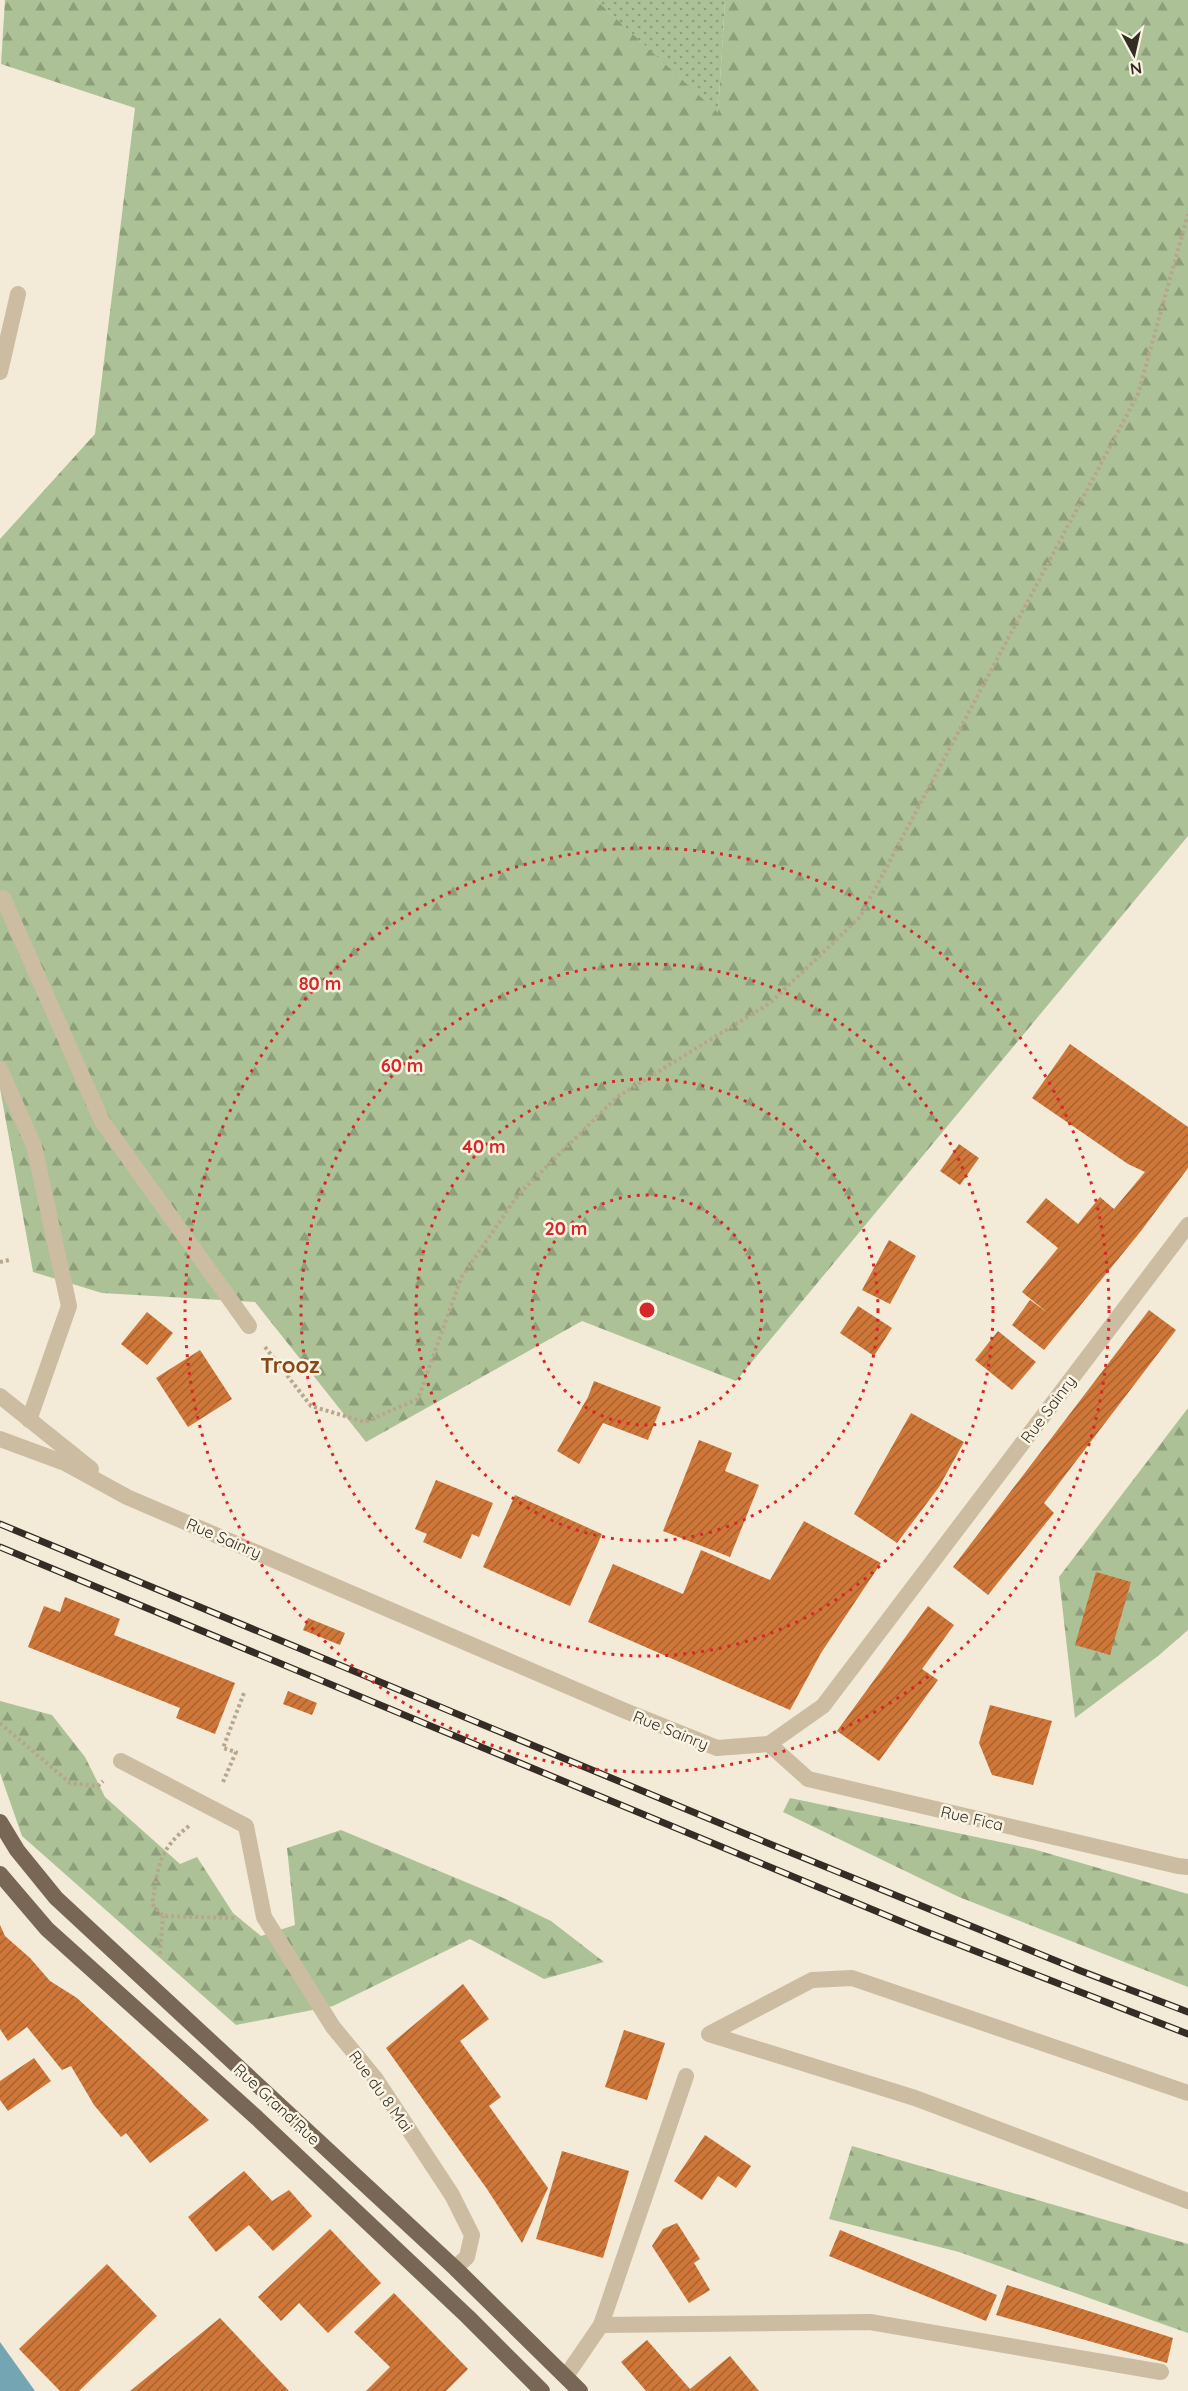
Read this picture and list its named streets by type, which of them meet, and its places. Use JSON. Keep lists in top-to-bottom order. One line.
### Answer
{"streets":{"main road":["Rue Grand'Rue"],"street":["Rue Sainry","Rue Fica","Rue du 8 Mai"]},"crossings":[["Rue Sainry","Rue Fica"],["Rue du 8 Mai","Rue Grand'Rue"]],"districts":["Trooz"],"north":"bottom","rings":["80 m","60 m","40 m","20 m"]}
